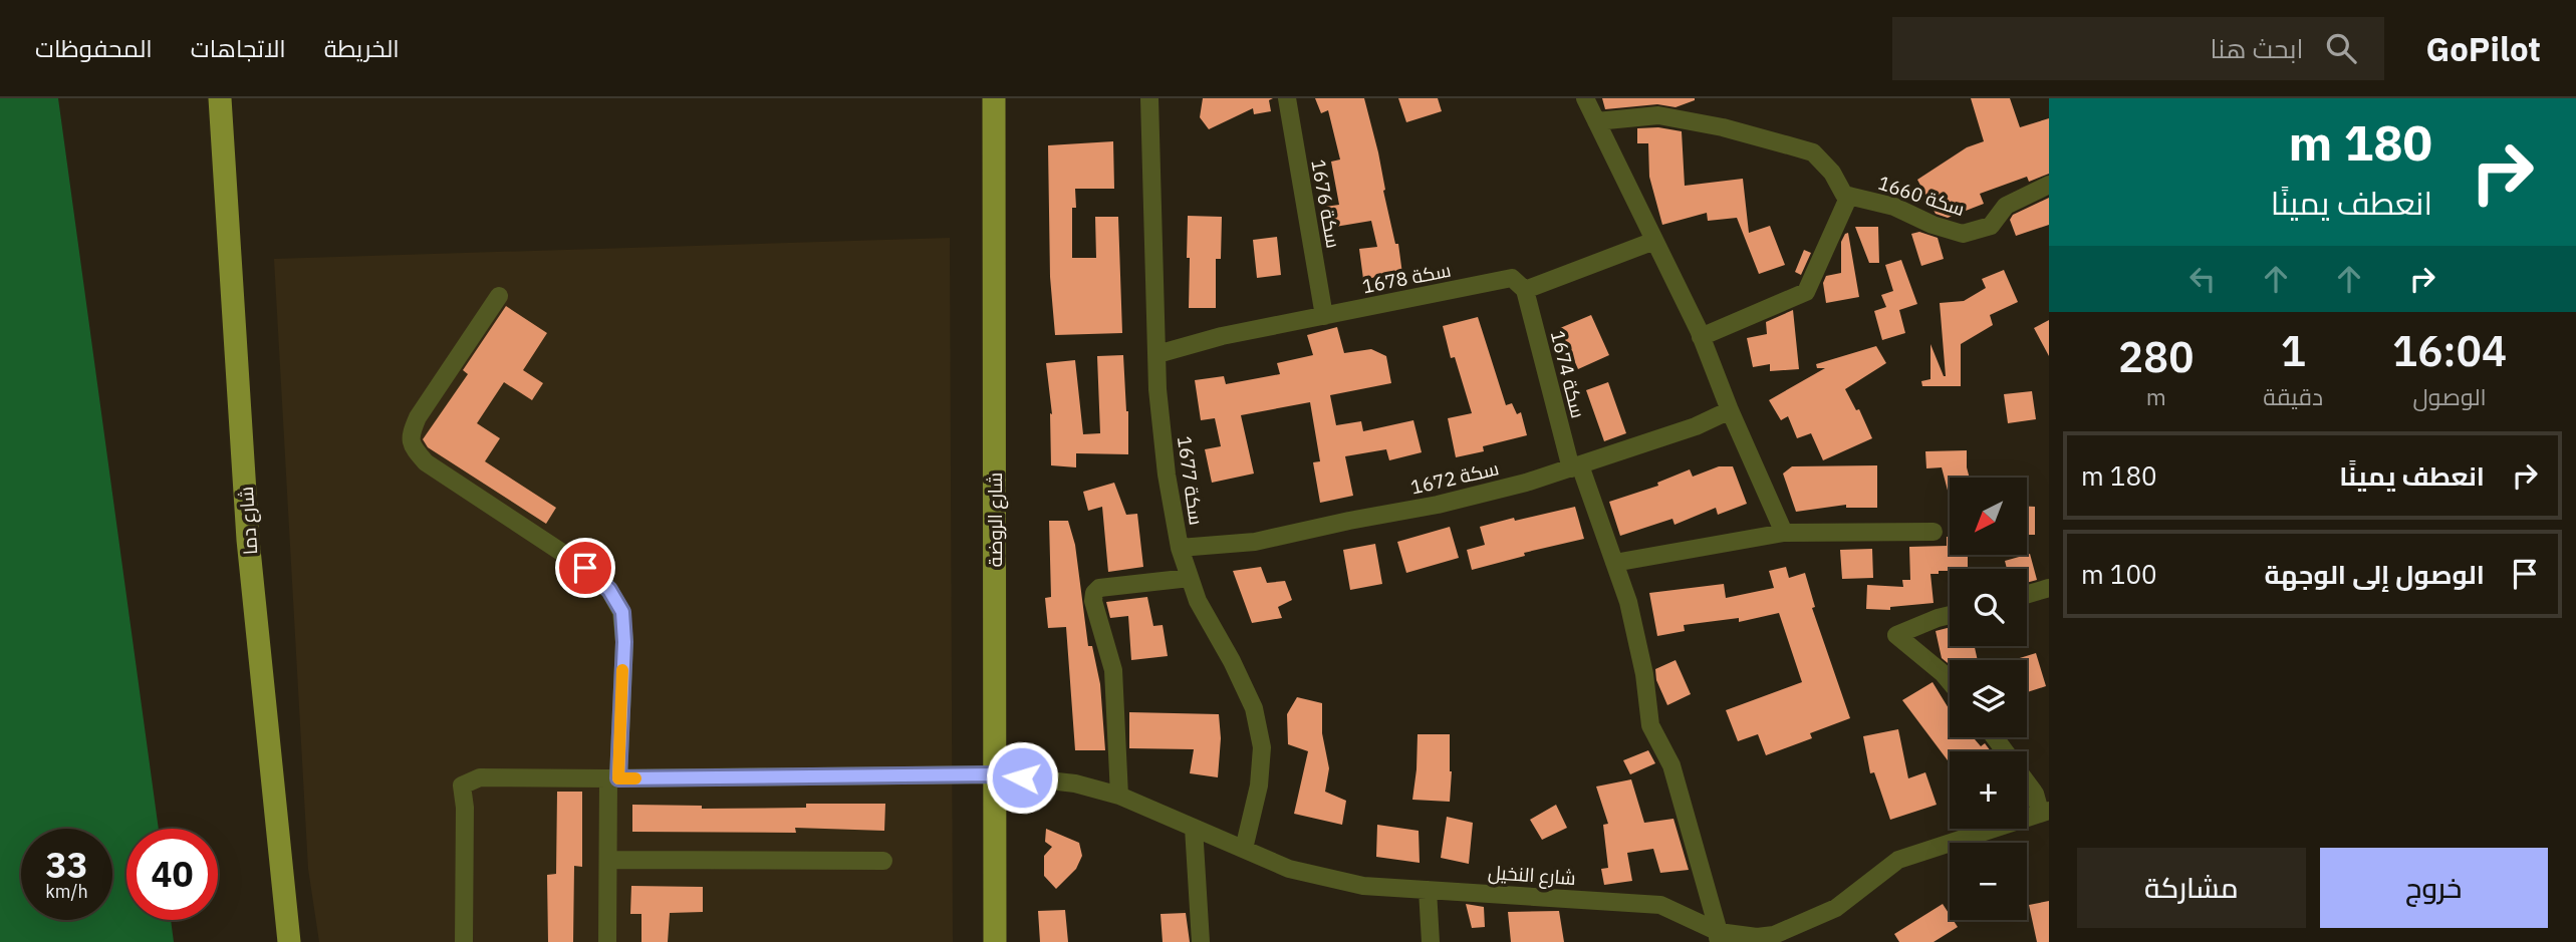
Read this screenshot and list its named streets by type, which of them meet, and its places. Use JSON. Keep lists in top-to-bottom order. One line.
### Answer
{"streets":{"main road":["شارع الروضة","شارع دما"],"street":["سكة 1660","سكة 1676","سكة 1678","سكة 1674","سكة 1672","سكة 1677","شارع النخيل"]},"crossings":[["سكة 1676","سكة 1678"],["سكة 1678","سكة 1674"],["سكة 1678","سكة 1677"],["سكة 1674","سكة 1672"],["سكة 1674","شارع النخيل"],["سكة 1672","سكة 1677"],["سكة 1677","شارع النخيل"],["شارع الروضة","شارع النخيل"]],"north":"bottom left","page":{"header":"GoPilot","search":"ابحث هنا","nav":["الخريطة","الاتجاهات","المحفوظات"],"turn":["180 m","انعطف يمينًا"],"eta":["16:04","الوصول","1","دقيقة","280","m"],"list":[{"name":"انعطف يمينًا","value":"180 m"},{"name":"الوصول إلى الوجهة","value":"100 m"}],"map_buttons":["+","−"],"speed":"33 km/h","limit":"40","buttons":["خروج","مشاركة"]}}
